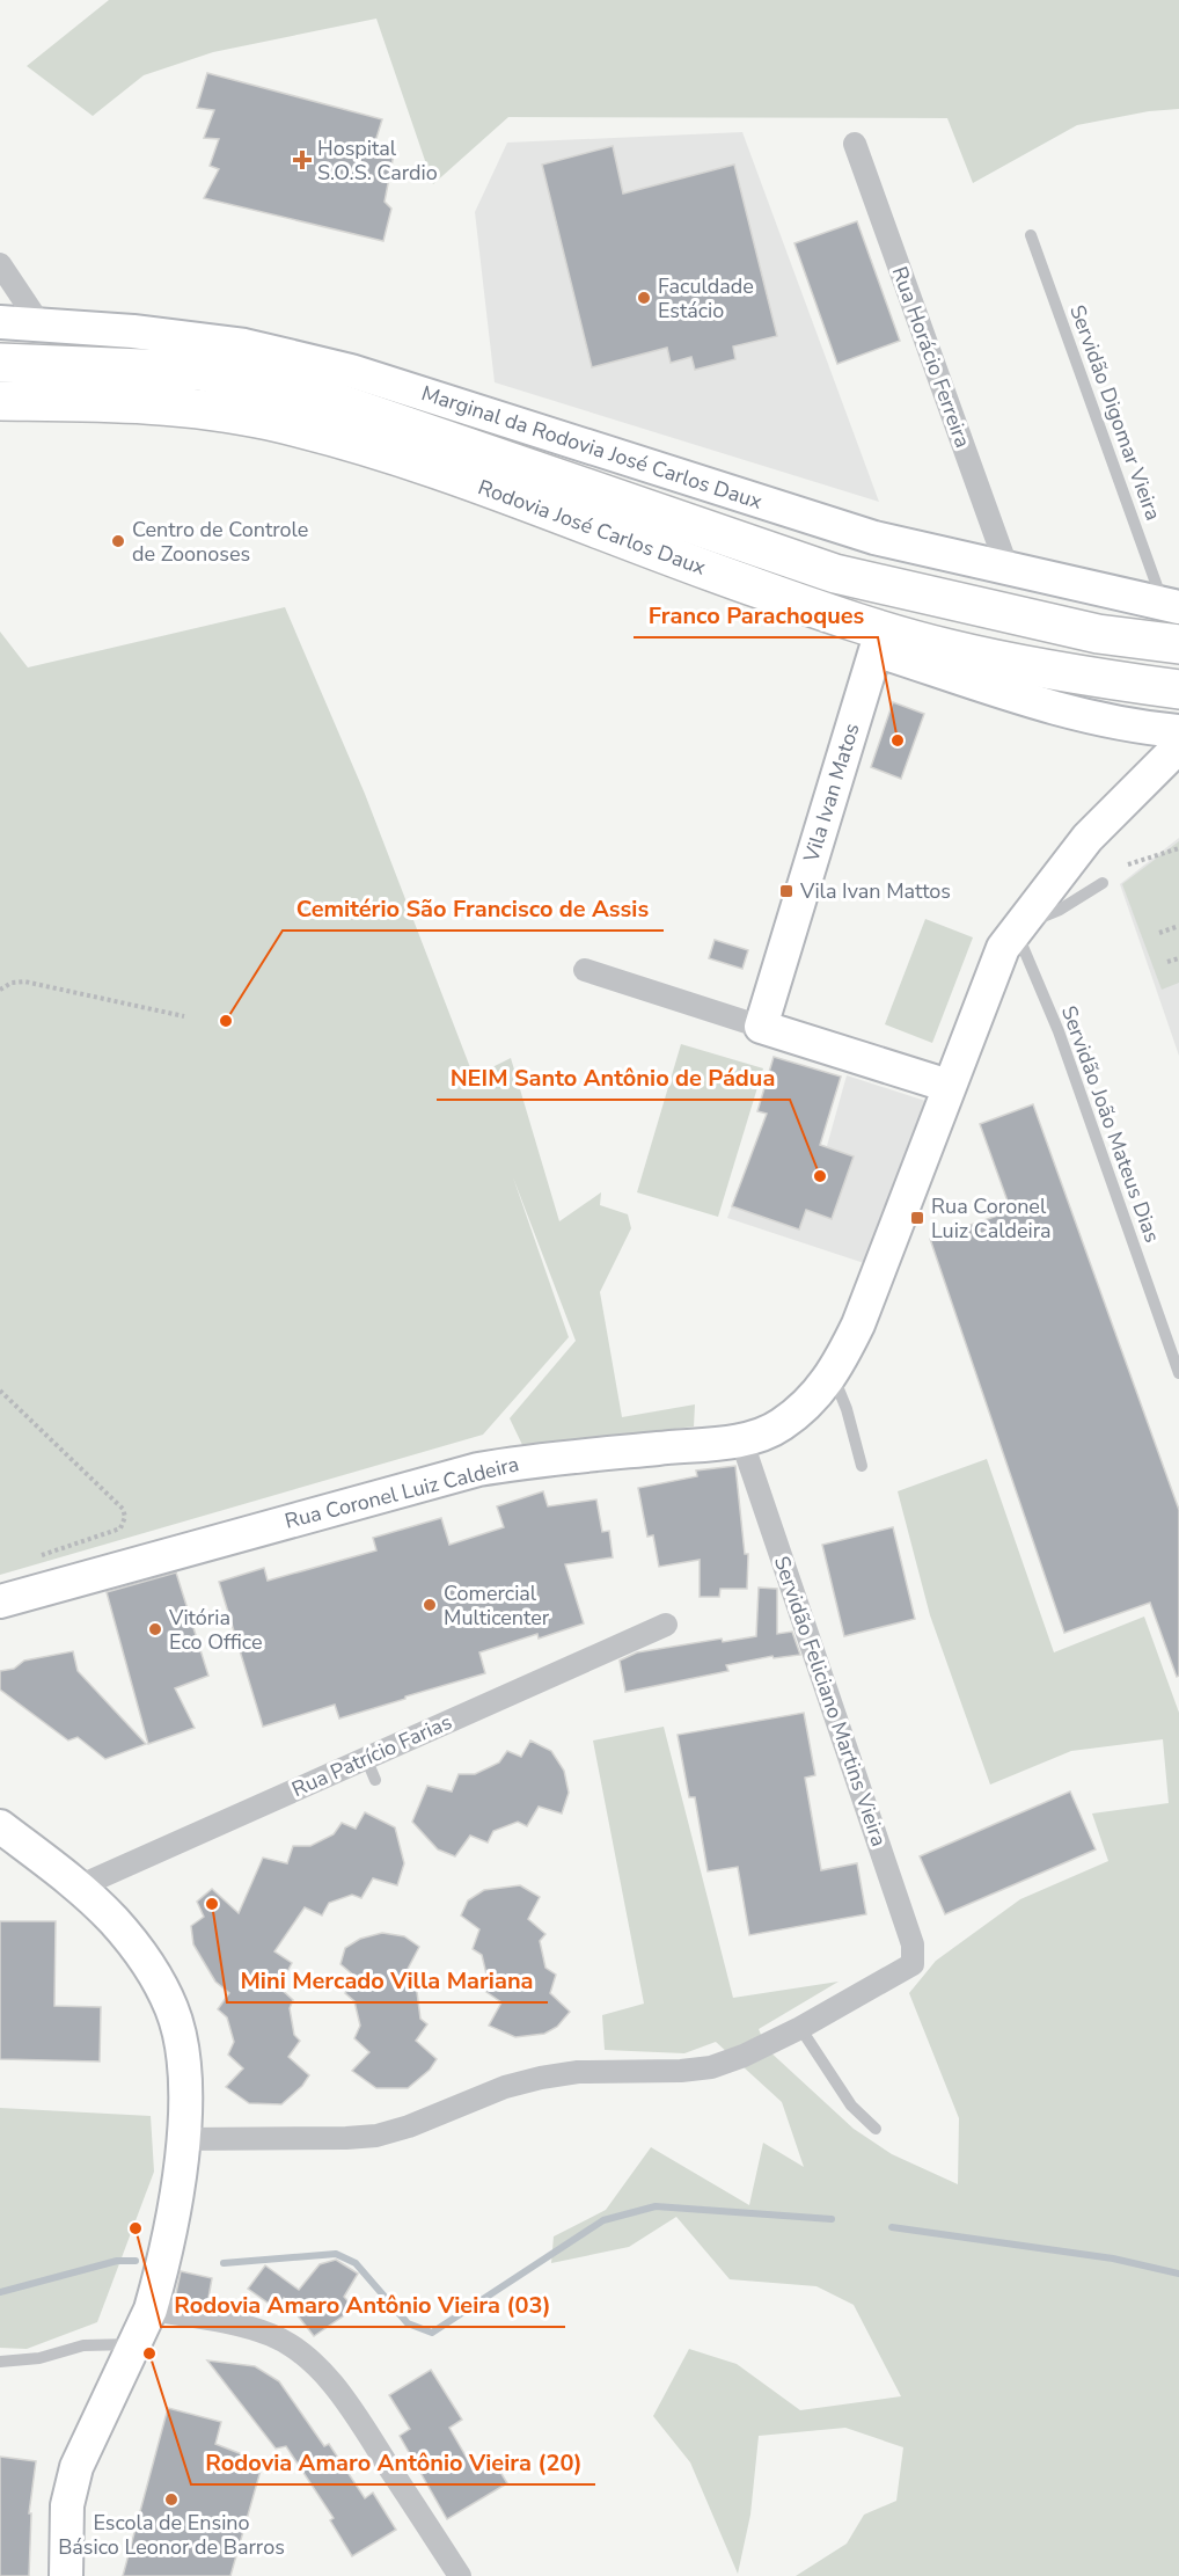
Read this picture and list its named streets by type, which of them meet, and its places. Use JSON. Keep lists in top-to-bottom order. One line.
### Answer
{"streets":{"highway":["Rodovia José Carlos Daux"],"main road":["Marginal da Rodovia José Carlos Daux","Vila Ivan Matos","Rua Coronel Luiz Caldeira"],"street":["Rua Horácio Ferreira","Servidão Feliciano Martins Vieira","Rua Patrício Farias"],"lane":["Servidão Digomar Vieira","Servidão João Mateus Dias"]},"crossings":[["Rua Horácio Ferreira","Marginal da Rodovia José Carlos Daux"],["Servidão Digomar Vieira","Marginal da Rodovia José Carlos Daux"],["Servidão João Mateus Dias","Rua Coronel Luiz Caldeira"],["Rua Coronel Luiz Caldeira","Servidão Feliciano Martins Vieira"]],"places":{"health":["Hospital S.O.S. Cardio"],"other":["Faculdade Estácio","Centro de Controle de Zoonoses","Franco Parachoques","Cemitério São Francisco de Assis","NEIM Santo Antônio de Pádua","Comercial Multicenter","Vitória Eco Office","Mini Mercado Villa Mariana","Rodovia Amaro Antônio Vieira (03)","Rodovia Amaro Antônio Vieira (20)","Escola de Ensino Básico Leonor de Barros"],"transit":["Vila Ivan Mattos","Rua Coronel Luiz Caldeira"]}}
